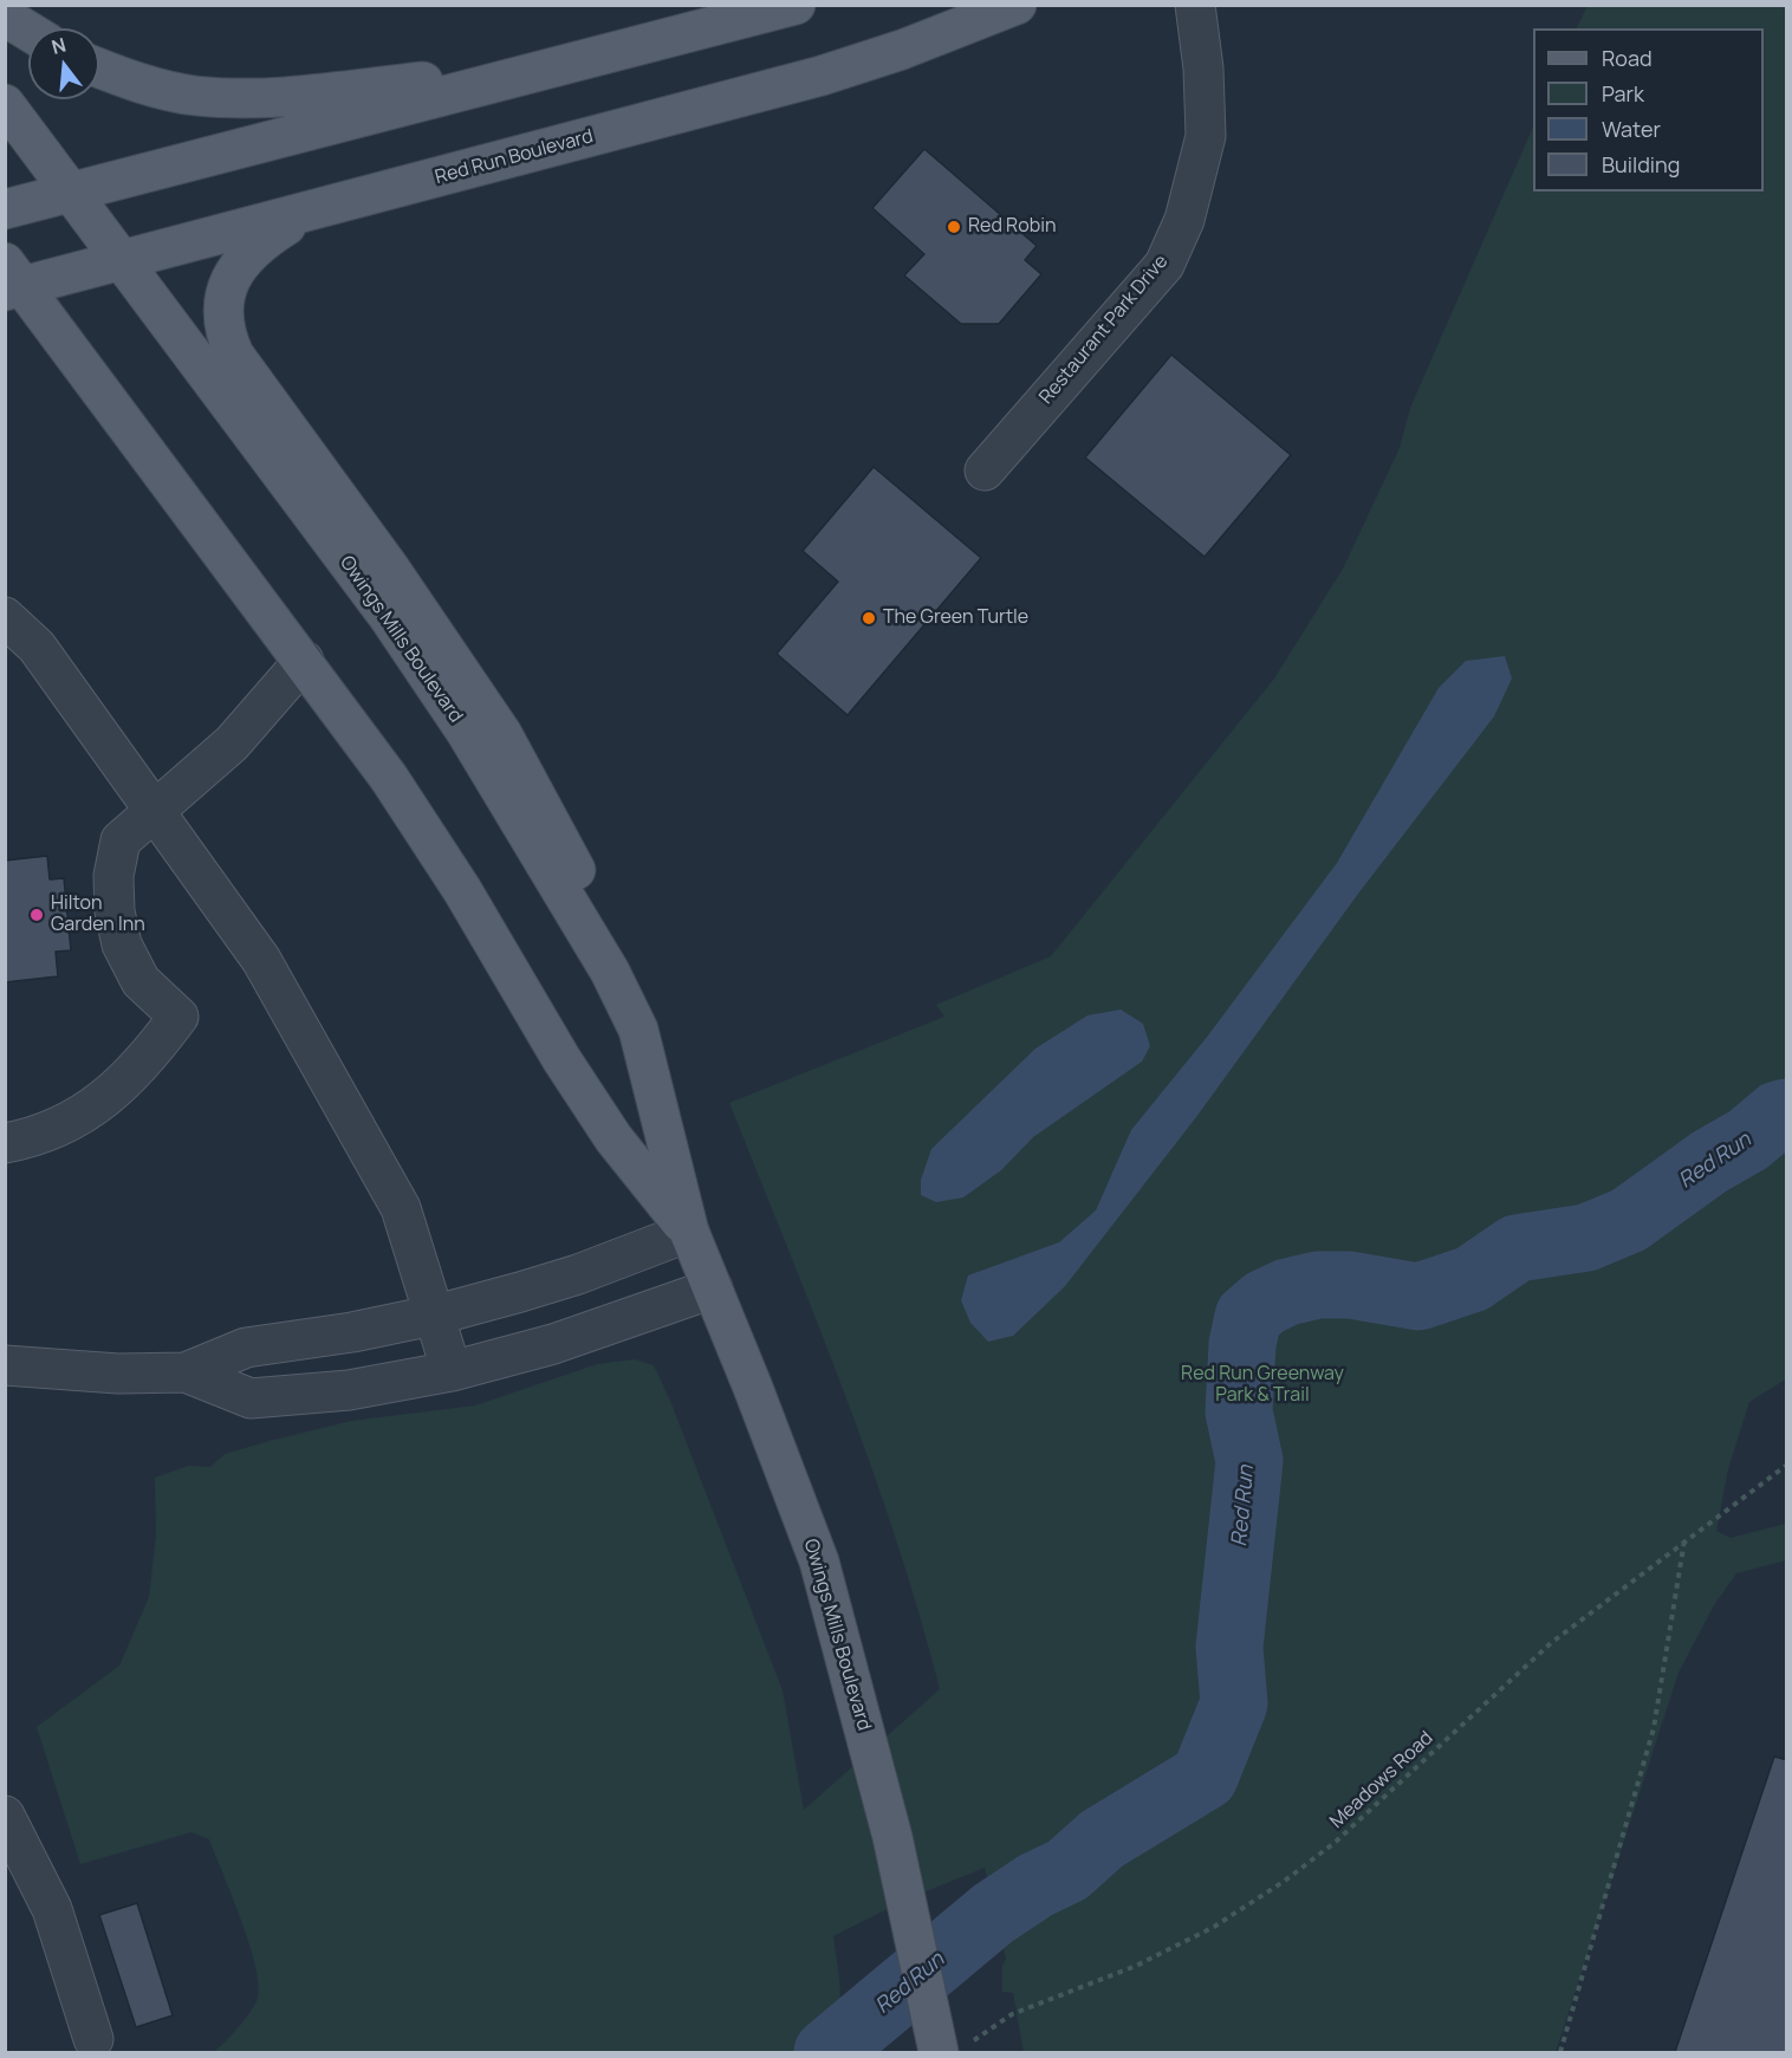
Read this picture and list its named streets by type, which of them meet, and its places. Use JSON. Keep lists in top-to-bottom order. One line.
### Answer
{"streets":{"main road":["Red Run Boulevard","Owings Mills Boulevard"],"street":["Restaurant Park Drive"],"path":["Meadows Road"]},"crossings":[["Red Run Boulevard","Owings Mills Boulevard"],["Owings Mills Boulevard","Meadows Road"]],"water":["Red Run"],"parks":["Red Run Greenway Park & Trail"],"places":["Red Robin","The Green Turtle","Hilton Garden Inn"],"legend":["Road","Park","Water","Building"],"north":"top"}
